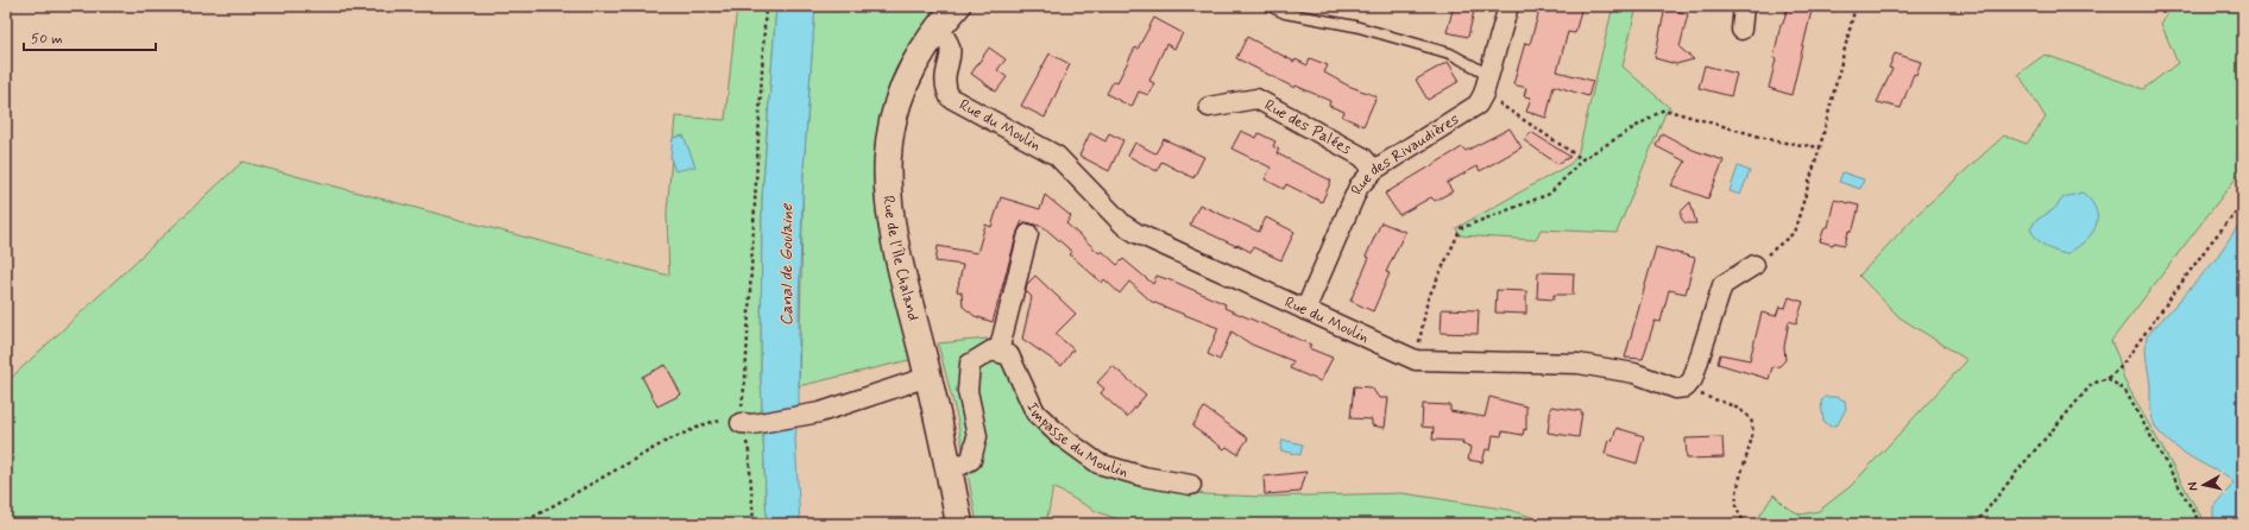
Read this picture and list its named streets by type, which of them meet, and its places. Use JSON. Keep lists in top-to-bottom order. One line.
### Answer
{"streets":{"street":["Rue du Moulin","Rue des Palées","Rue des Rivaudières","Rue de l'Île Chaland","Impasse du Moulin"]},"crossings":[["Rue du Moulin","Rue des Rivaudières"],["Rue du Moulin","Rue de l'Île Chaland"],["Rue des Palées","Rue des Rivaudières"]],"water":["Canal de Goulaine"],"scale_bar":"50 m","north":"left"}
